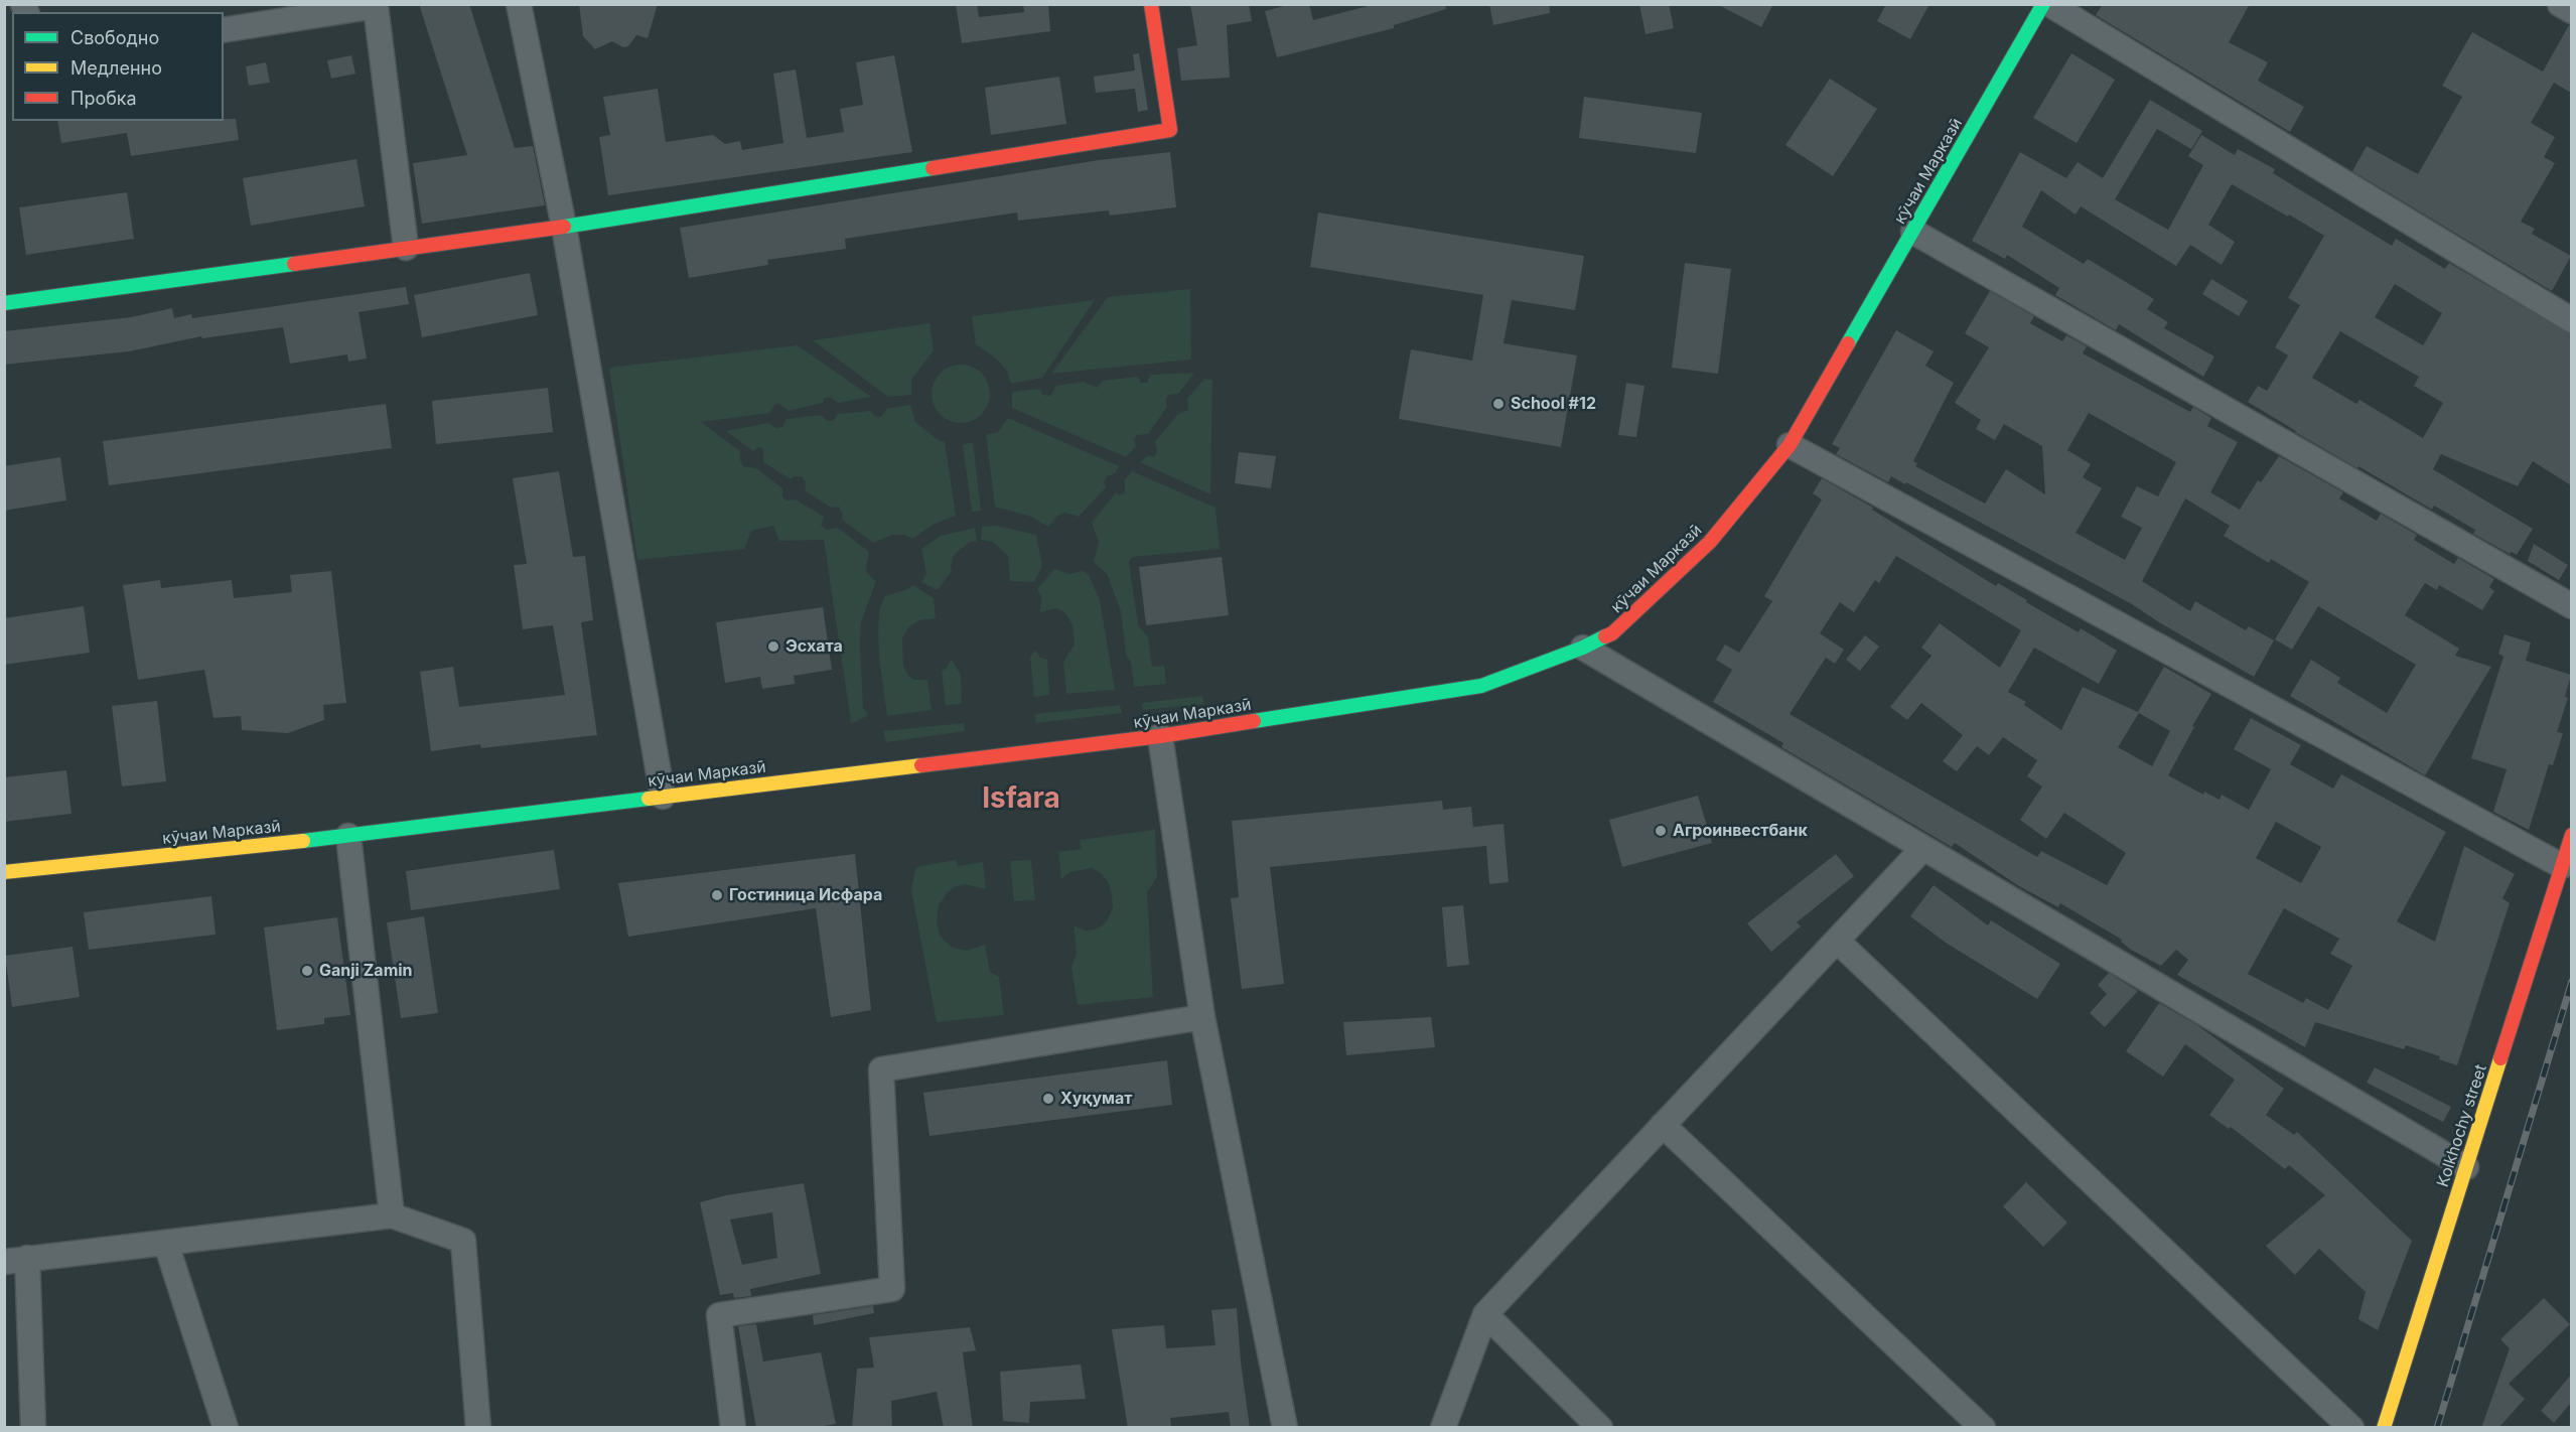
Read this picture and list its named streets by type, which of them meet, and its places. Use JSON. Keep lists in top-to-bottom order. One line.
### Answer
{"streets":{"main road":["кӯчаи Марказӣ","Kolkhochy street"]},"districts":["Isfara"],"places":["School #12","Эсхата","Агроинвестбанк","Гостиница Исфара","Ganji Zamin","Хуқумат"],"legend":["Свободно","Медленно","Пробка"]}
